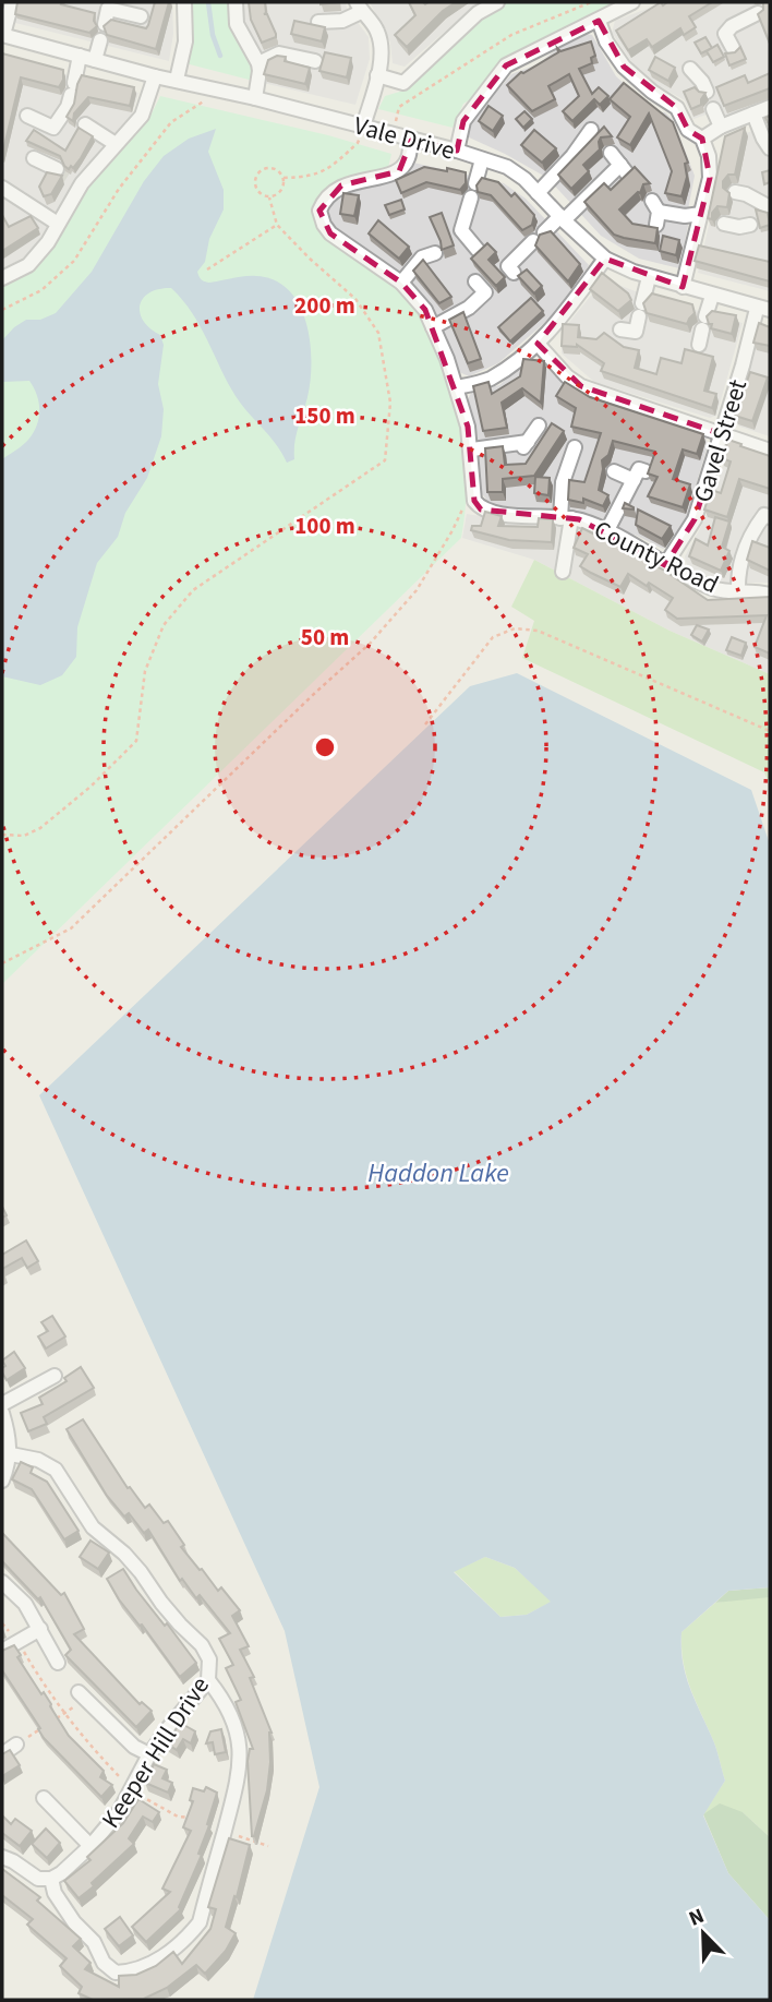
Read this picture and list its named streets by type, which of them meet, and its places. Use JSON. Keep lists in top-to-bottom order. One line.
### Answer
{"streets":{"street":["Vale Drive","Gavel Street","County Road","Keeper Hill Drive"]},"crossings":[["Vale Drive","Gavel Street"],["Gavel Street","County Road"]],"water":["Haddon Lake"],"north":"top left","rings":["200 m","150 m","100 m","50 m"]}
